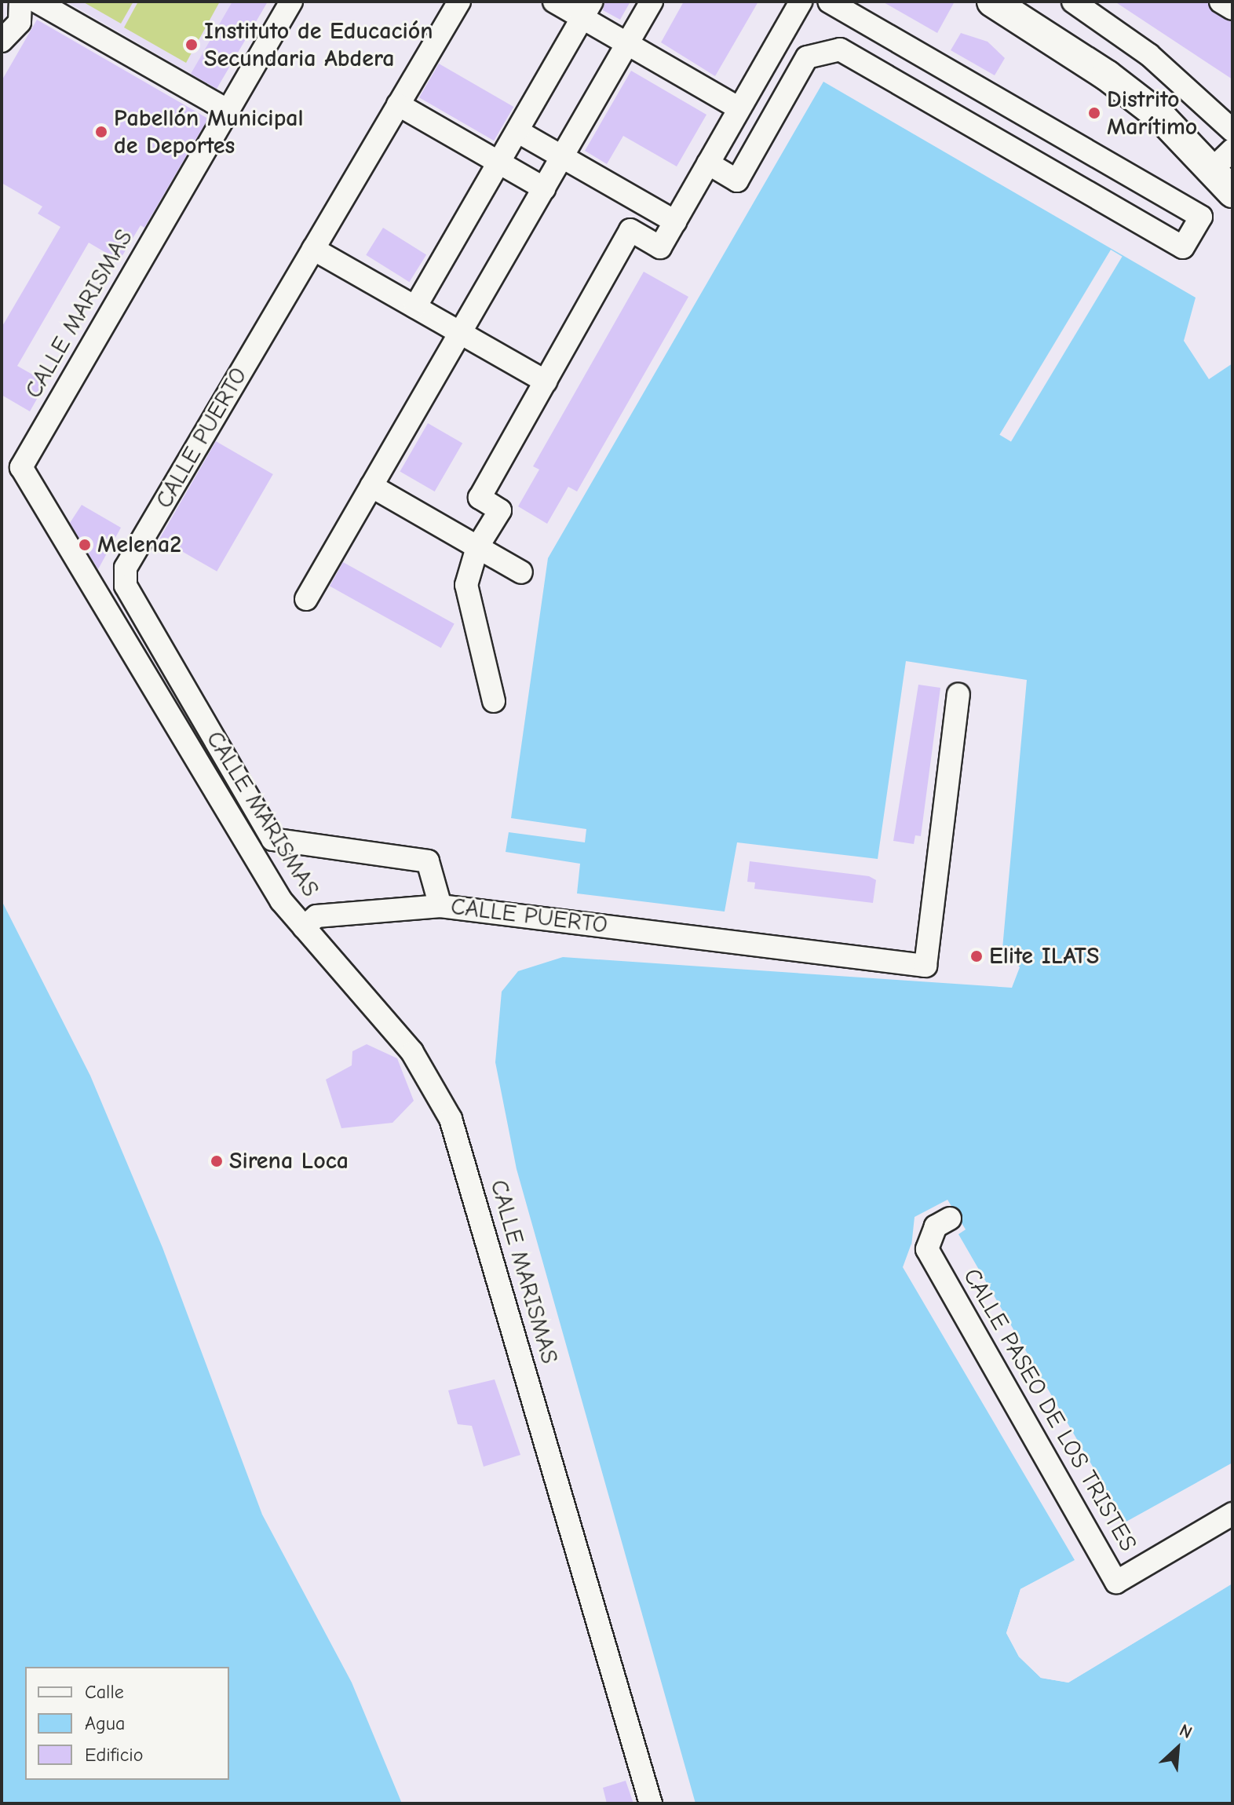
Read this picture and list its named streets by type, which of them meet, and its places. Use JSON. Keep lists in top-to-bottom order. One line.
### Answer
{"streets":{"street":["CALLE MARISMAS","CALLE PUERTO","CALLE PASEO DE LOS TRISTES"]},"places":["Instituto de Educación Secundaria Abdera","Distrito Marítimo","Pabellón Municipal de Deportes","Melena2","Elite ILATS","Sirena Loca"],"legend":["Calle","Agua","Edificio"],"north":"top right"}
